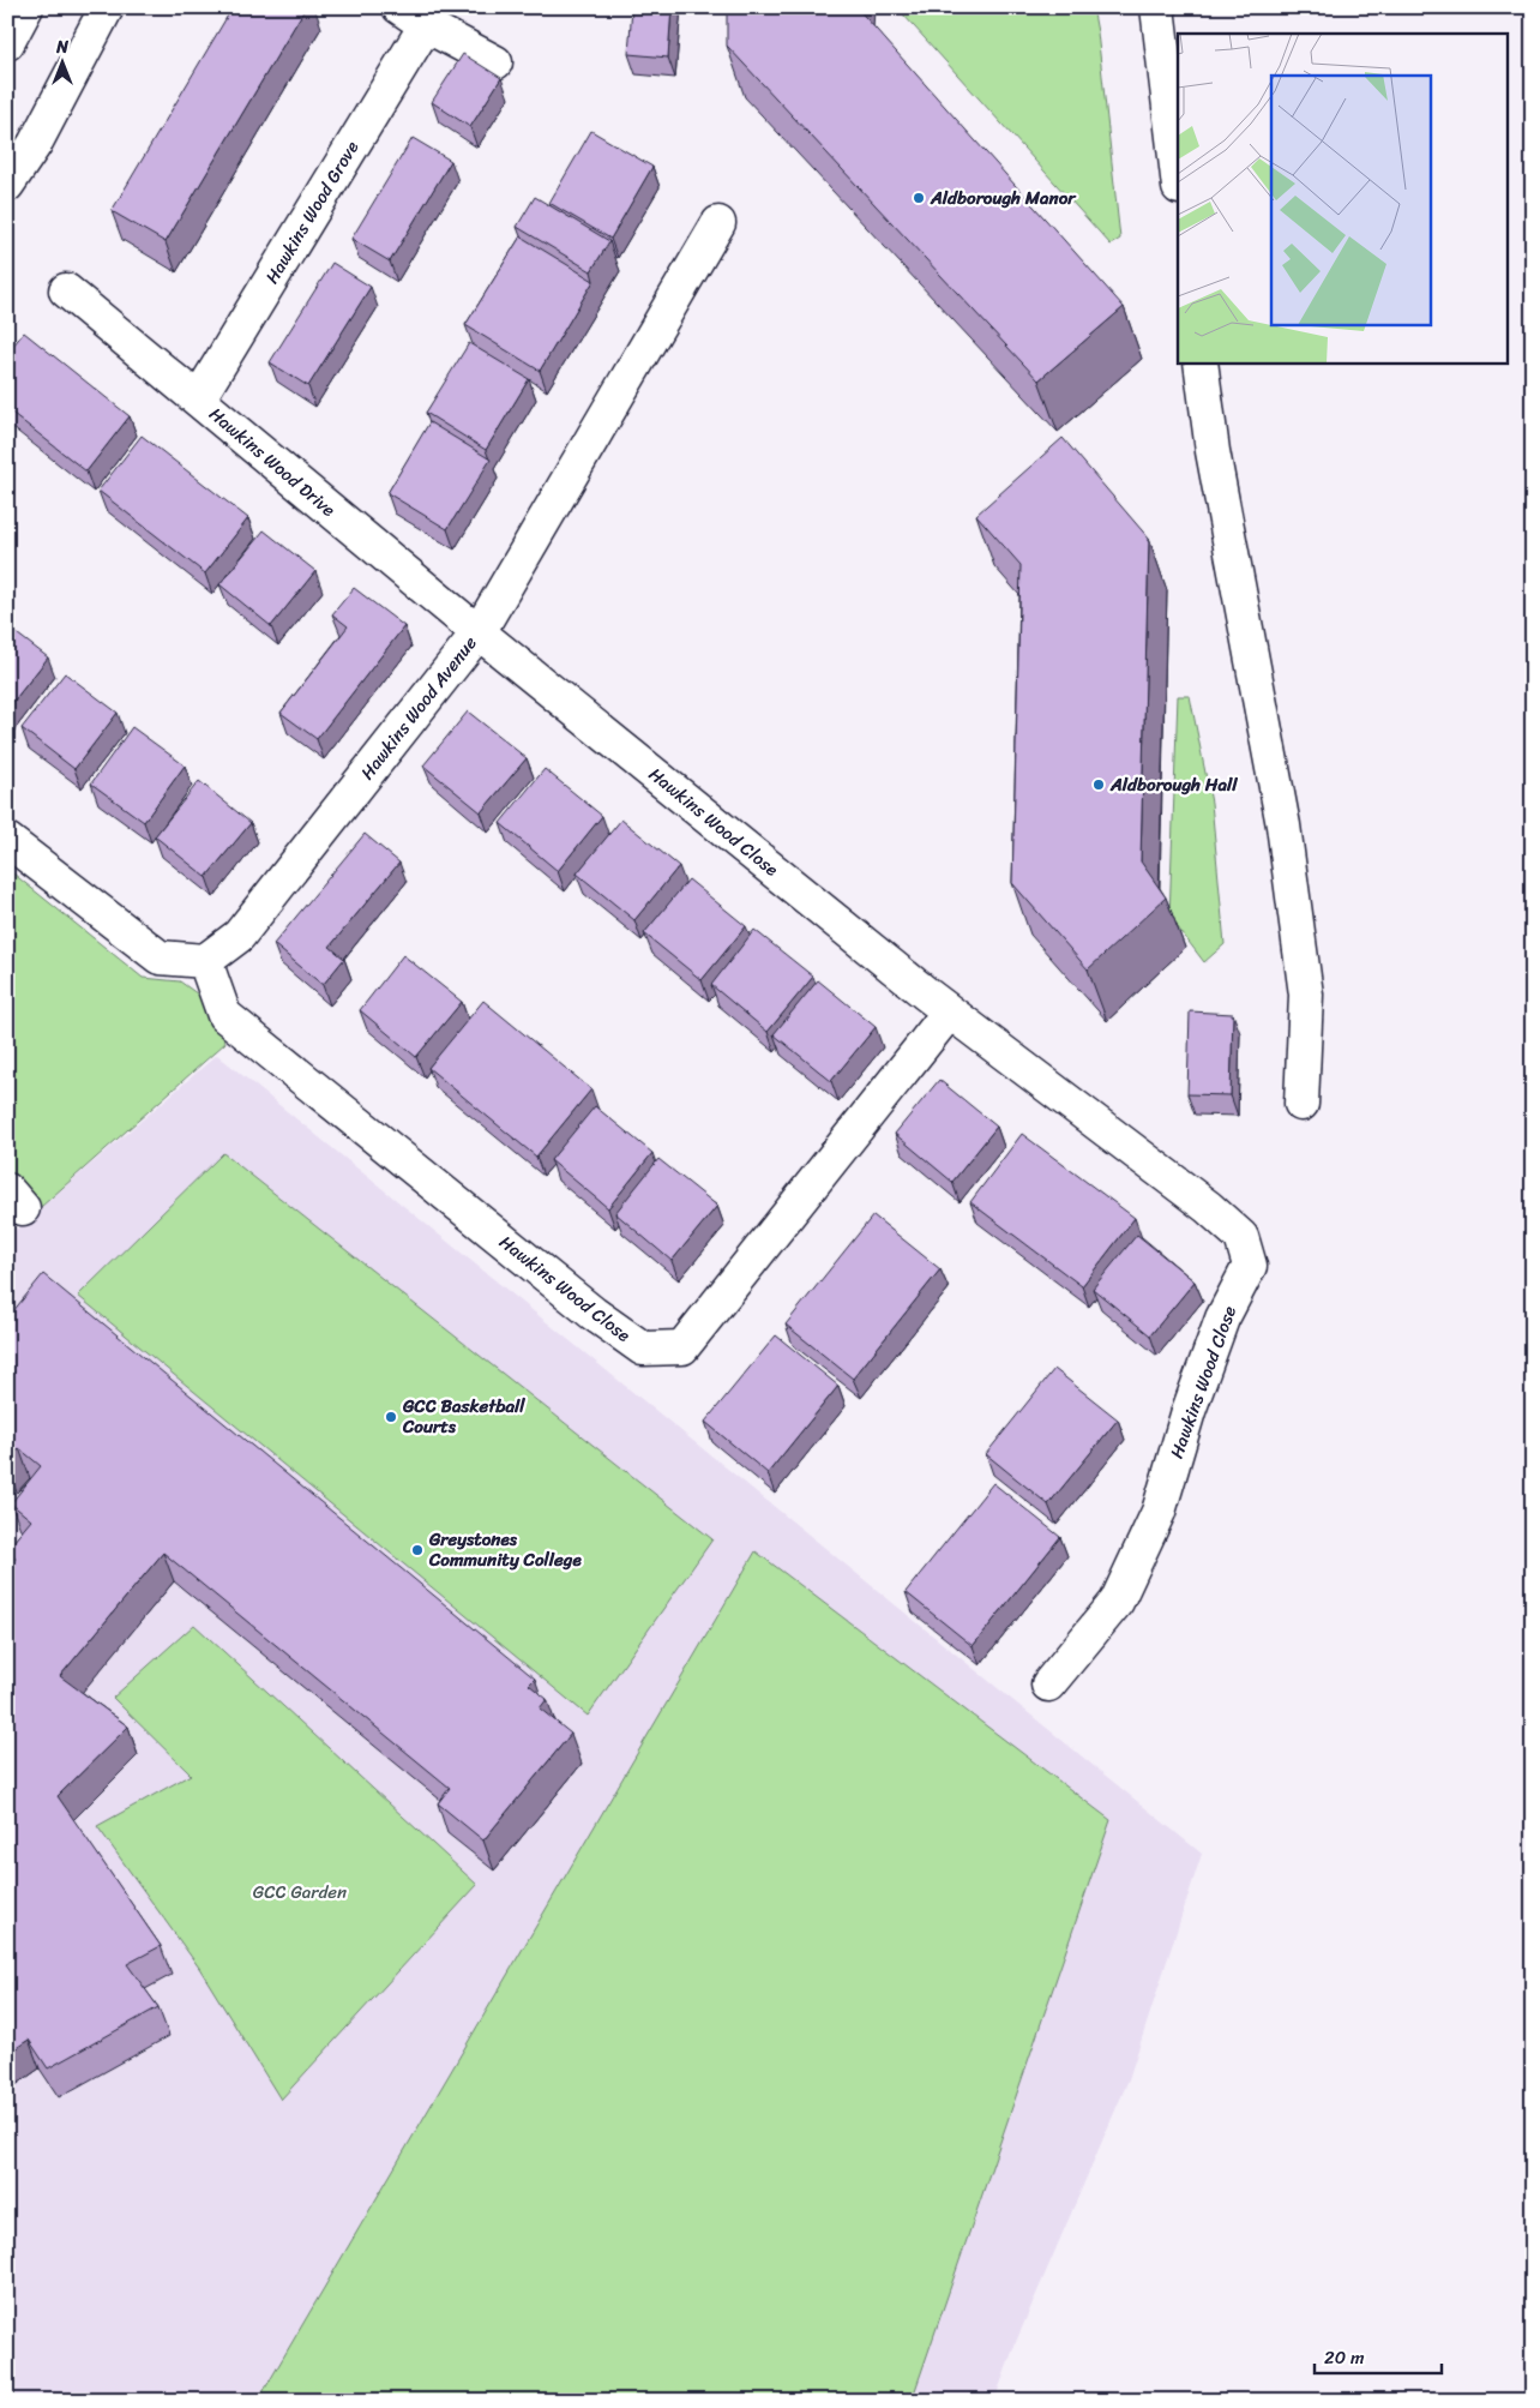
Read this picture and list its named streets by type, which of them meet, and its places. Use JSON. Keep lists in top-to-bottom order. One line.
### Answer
{"streets":{"street":["Hawkins Wood Grove","Hawkins Wood Drive","Hawkins Wood Avenue","Hawkins Wood Close"]},"crossings":[["Hawkins Wood Grove","Hawkins Wood Drive"],["Hawkins Wood Drive","Hawkins Wood Avenue"],["Hawkins Wood Drive","Hawkins Wood Close"],["Hawkins Wood Avenue","Hawkins Wood Close"]],"parks":["GCC Garden"],"places":["Aldborough Manor","Aldborough Hall","GCC Basketball Courts","Greystones Community College"],"scale_bar":"20 m","north":"top"}
